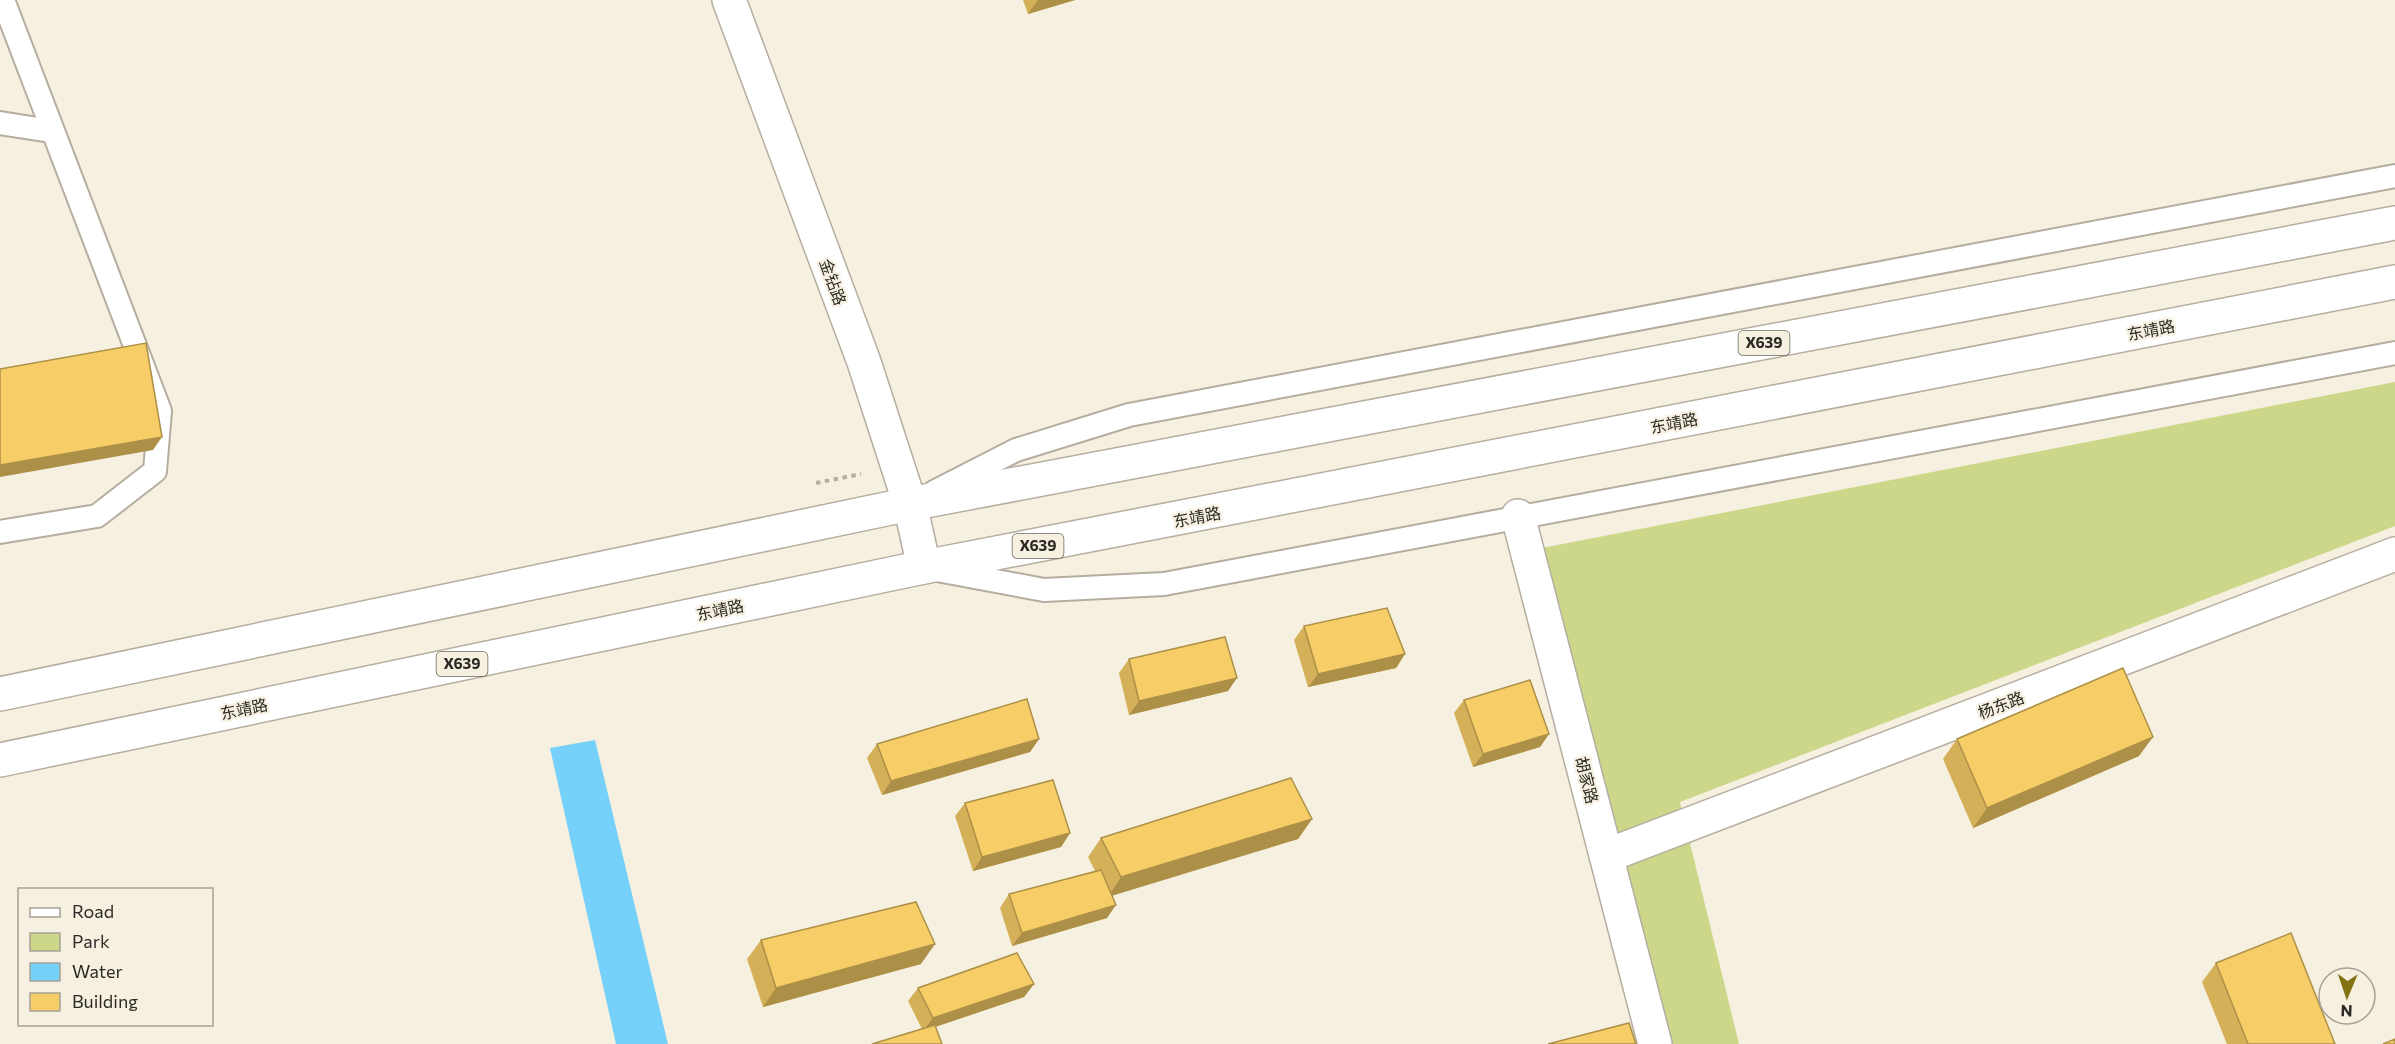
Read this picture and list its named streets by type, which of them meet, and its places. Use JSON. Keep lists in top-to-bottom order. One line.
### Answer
{"streets":{"main road":["金钻路","东靖路","X639","杨东路","胡家路"]},"crossings":[["金钻路","东靖路"],["金钻路","X639"],["杨东路","胡家路"]],"legend":["Road","Park","Water","Building"],"north":"bottom"}
